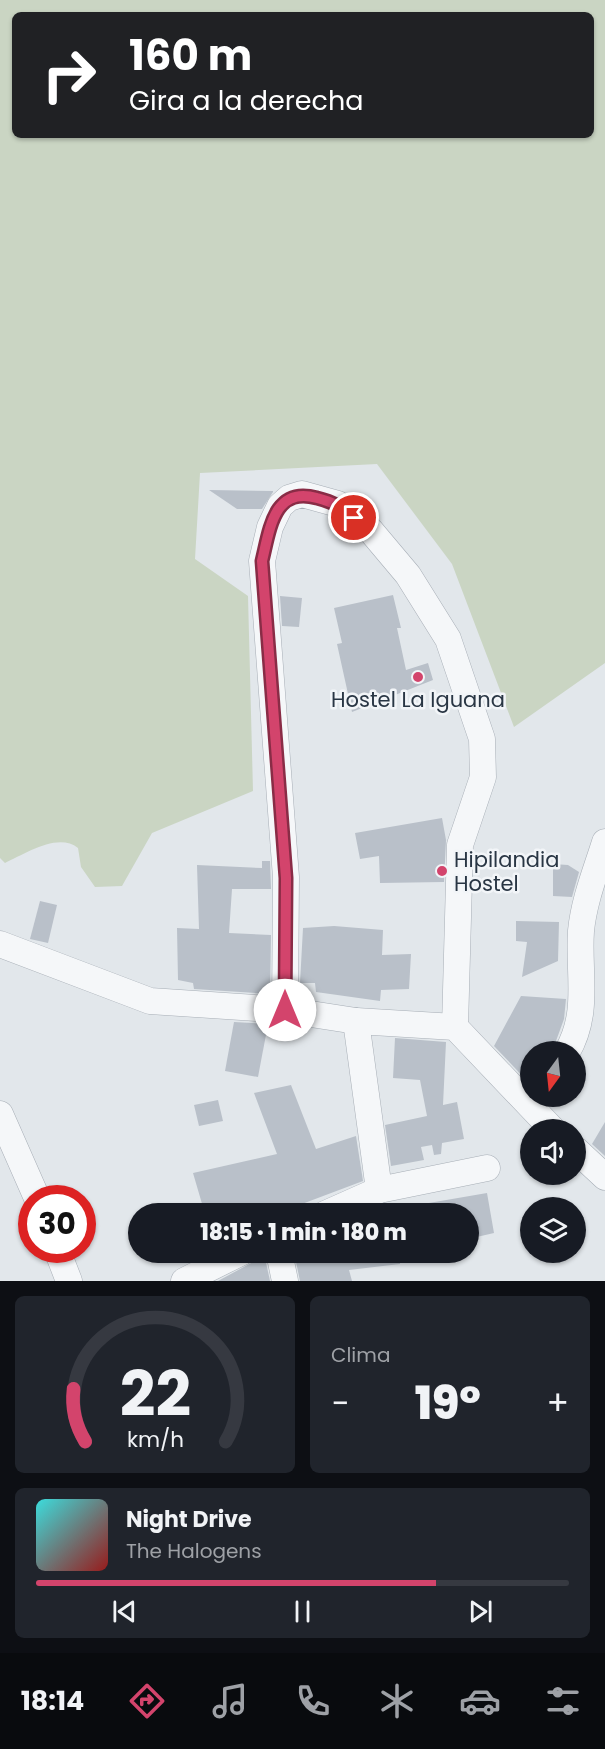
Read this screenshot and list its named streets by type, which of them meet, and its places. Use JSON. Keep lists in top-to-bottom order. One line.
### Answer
{"places":["Hostel La Iguana","Hipilandia Hostel"],"north":"bottom","page":{"turn":["160 m","Gira a la derecha"],"limit":"30","trip":"18:15 · 1 min · 180 m","tile":"Clima","heat":["−","19°","+"],"song":["Night Drive","The Halogens"],"tabs":"18:14","gauge":["22","km/h"]}}
